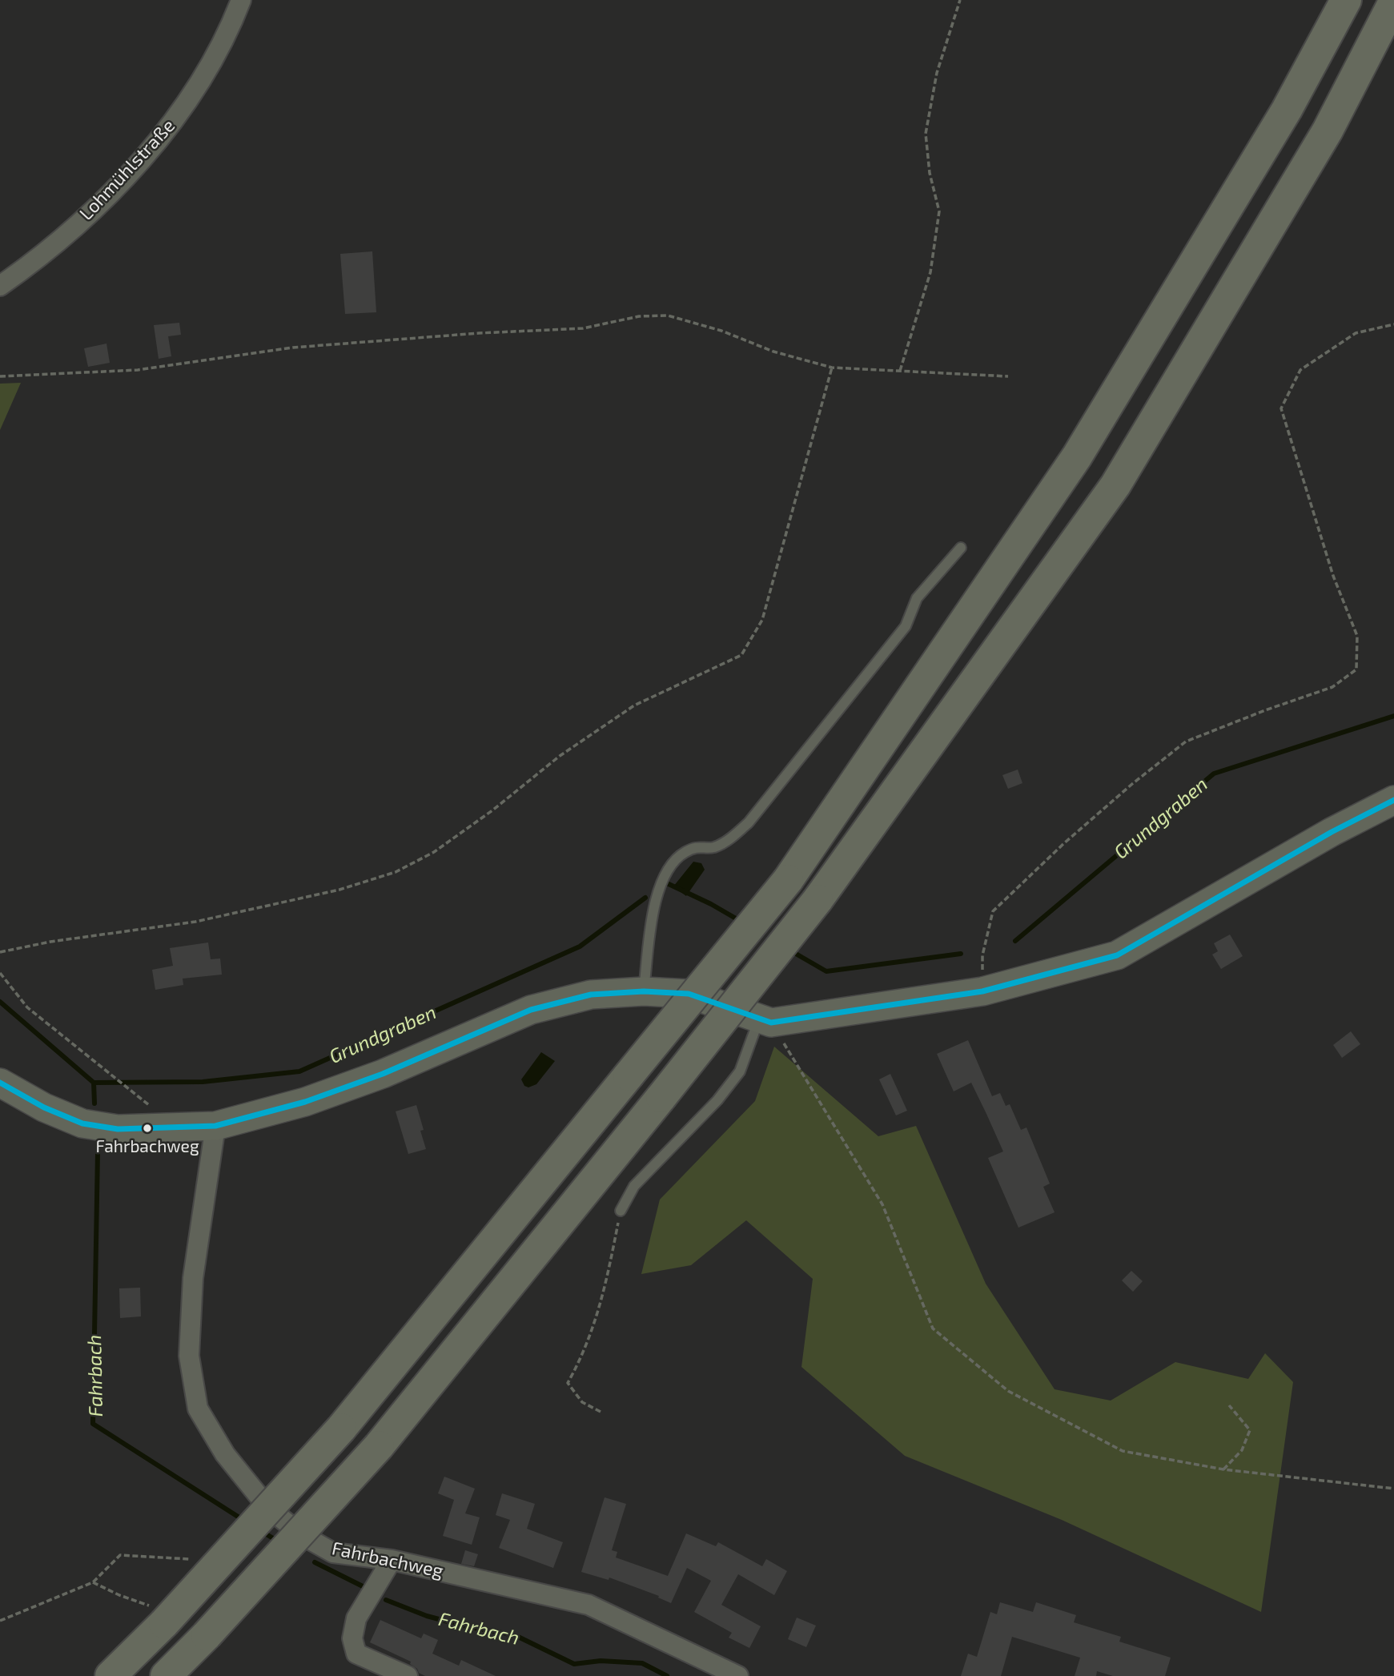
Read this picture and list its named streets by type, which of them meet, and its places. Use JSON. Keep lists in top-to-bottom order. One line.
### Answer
{"streets":{"street":["Lohmühlstraße","Fahrbachweg"]},"water":["Grundgraben","Fahrbach"],"places":["Fahrbachweg"]}
